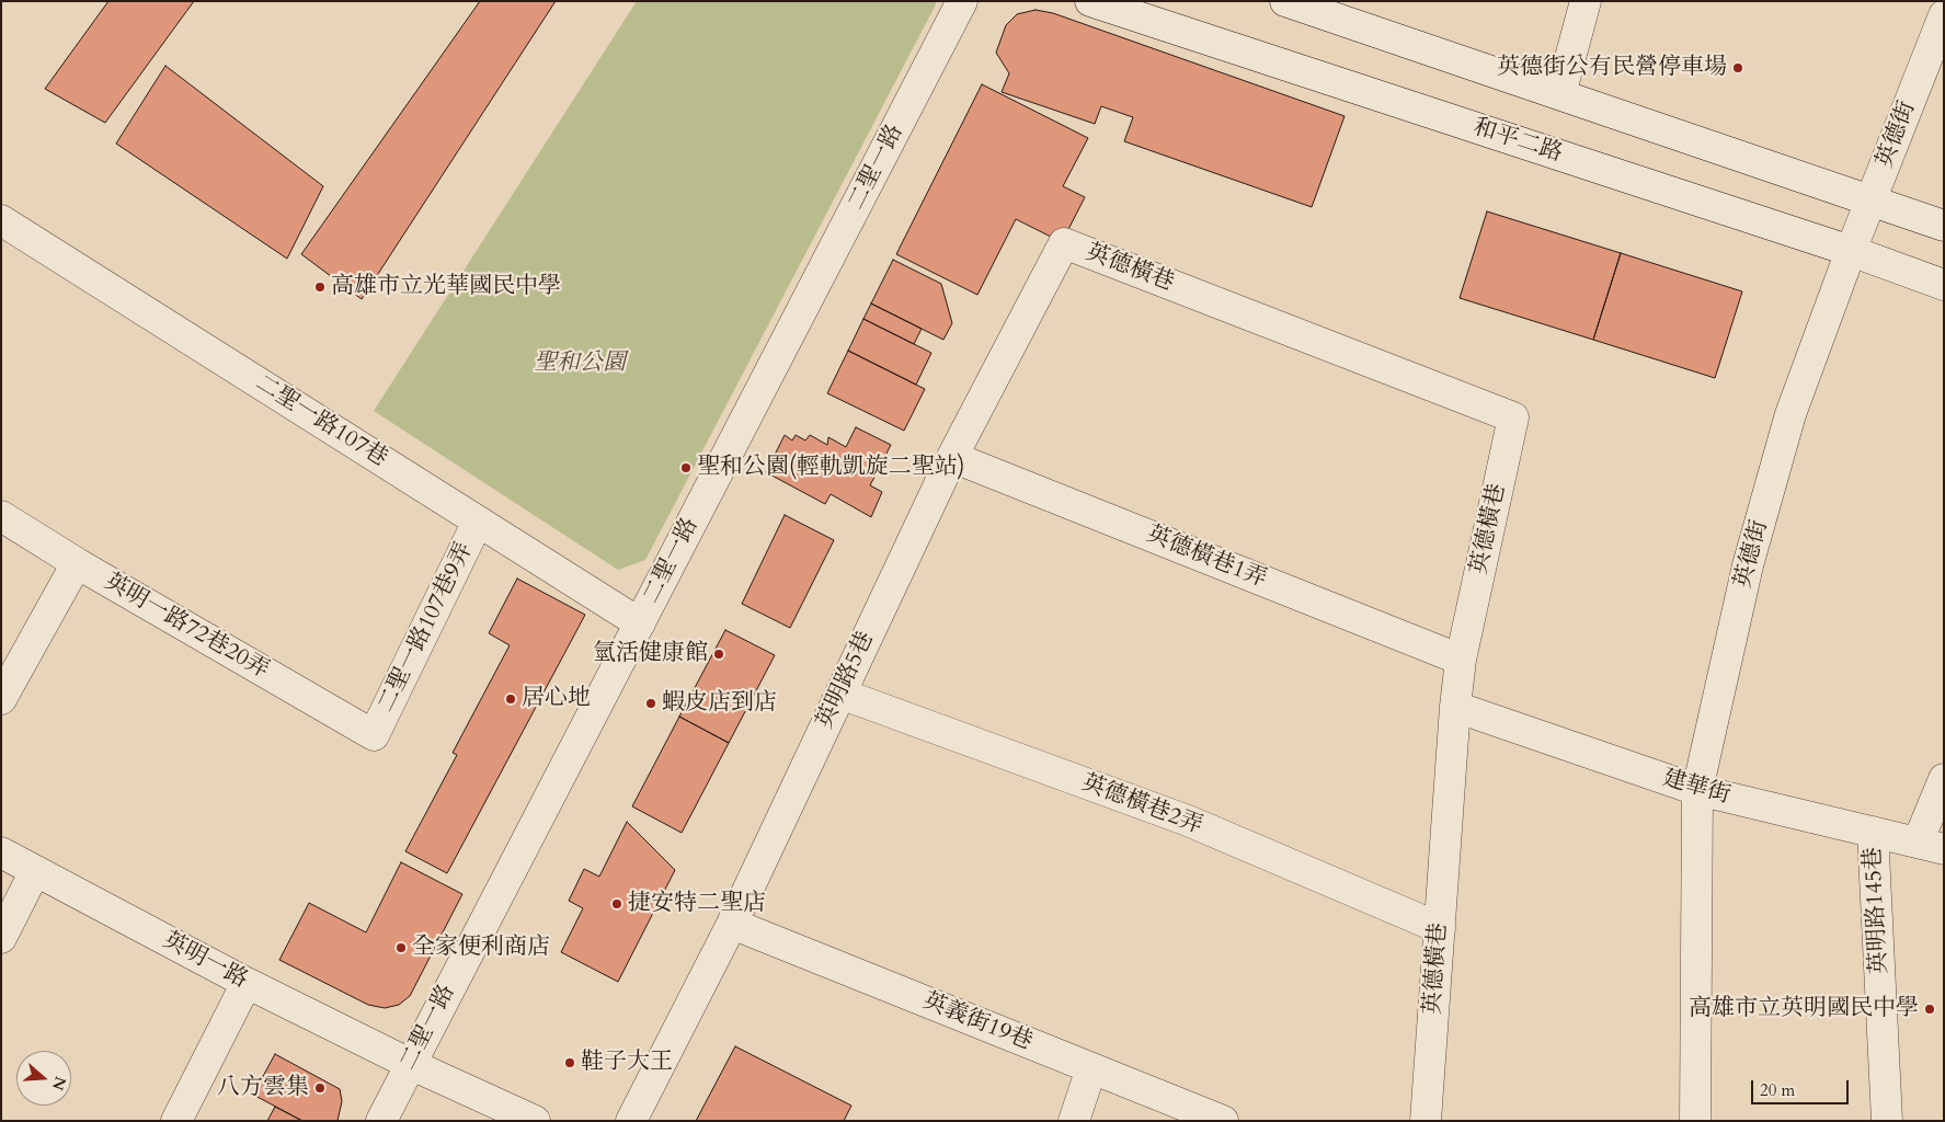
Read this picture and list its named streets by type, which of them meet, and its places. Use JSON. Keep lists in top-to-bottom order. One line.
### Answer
{"streets":{"street":["英德街","和平二路","二聖一路","英德橫巷","二聖一路107巷","英德橫巷1弄","英明一路72巷20弄","二聖一路107巷9弄","英明路5巷","建華街","英德橫巷2弄","英明路145巷","英明一路","英義街19巷"]},"crossings":[["英德街","和平二路"],["英德街","建華街"],["二聖一路","二聖一路107巷"],["二聖一路","英明一路"],["英德橫巷","英德橫巷1弄"],["英德橫巷","英明路5巷"],["英德橫巷","建華街"],["英德橫巷","英德橫巷2弄"],["二聖一路107巷","二聖一路107巷9弄"],["英德橫巷1弄","英明路5巷"],["英明一路72巷20弄","二聖一路107巷9弄"],["英明路5巷","英德橫巷2弄"],["英明路5巷","英義街19巷"],["建華街","英明路145巷"]],"parks":["聖和公園"],"places":["英德街公有民營停車場","高雄市立光華國民中學","聖和公園(輕軌凱旋二聖站)","氫活健康館","居心地","蝦皮店到店","捷安特二聖店","全家便利商店","高雄市立英明國民中學","鞋子大王","八方雲集"],"scale_bar":"20 m","north":"right"}
